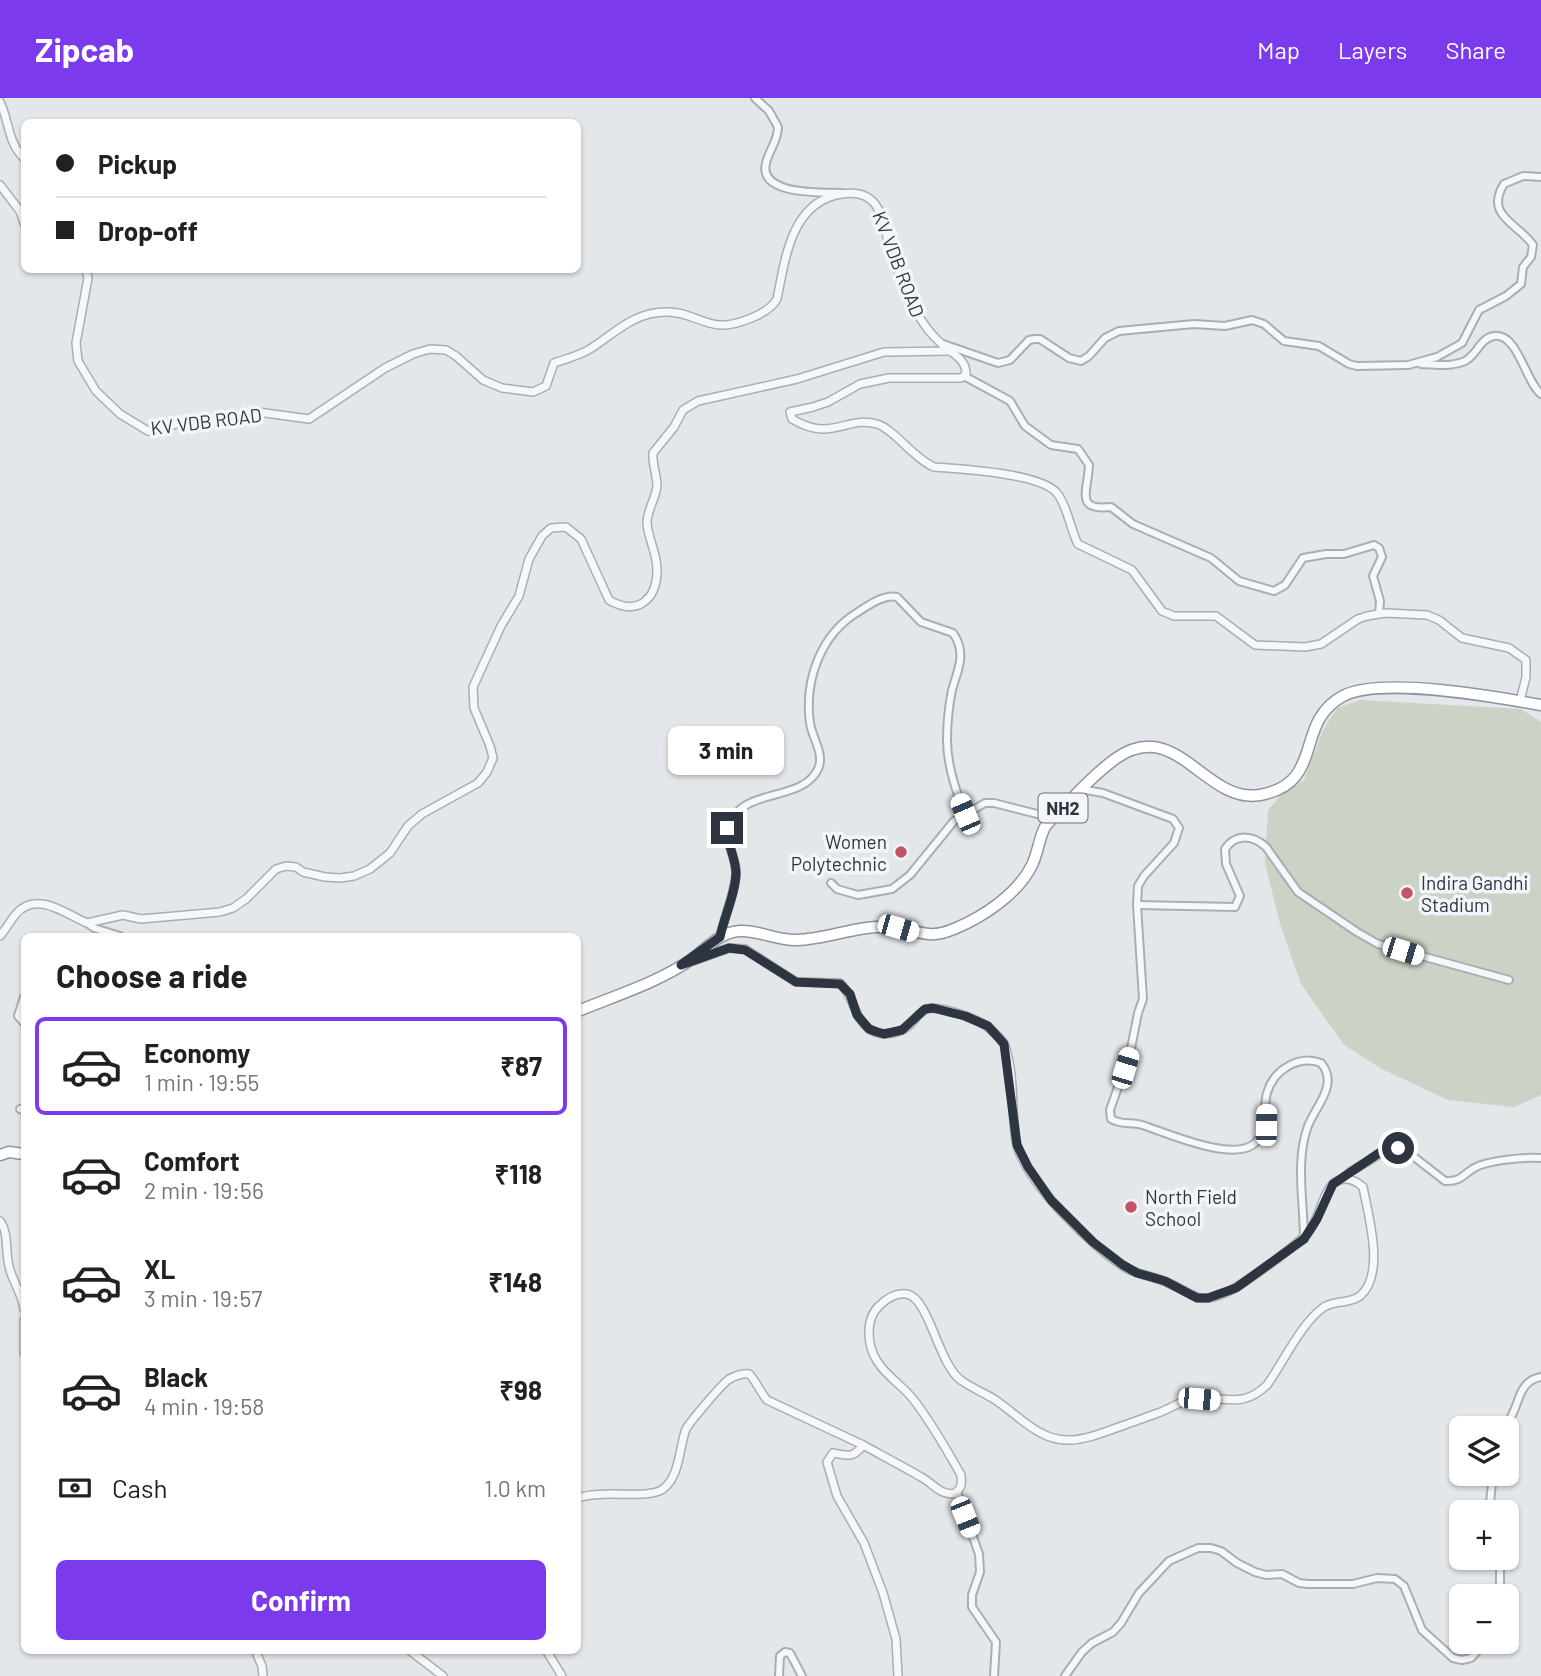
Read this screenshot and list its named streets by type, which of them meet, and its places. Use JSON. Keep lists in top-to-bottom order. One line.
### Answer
{"streets":{"highway":["NH2"],"street":["KV VDB ROAD"]},"places":["Women Polytechnic","Indira Gandhi Stadium","North Field School"],"page":{"header":"Zipcab","nav":["Map","Layers","Share"],"banner":["Pickup","Drop-off"],"bubble":"3 min","heading":"Choose a ride","list":[{"name":"Economy","note":"1 min · 19:55","value":"₹87"},{"name":"Comfort","note":"2 min · 19:56","value":"₹118"},{"name":"XL","note":"3 min · 19:57","value":"₹148"},{"name":"Black","note":"4 min · 19:58","value":"₹98"}],"map_buttons":["+","−"],"pay":["Cash","1.0 km"],"buttons":"Confirm"}}
